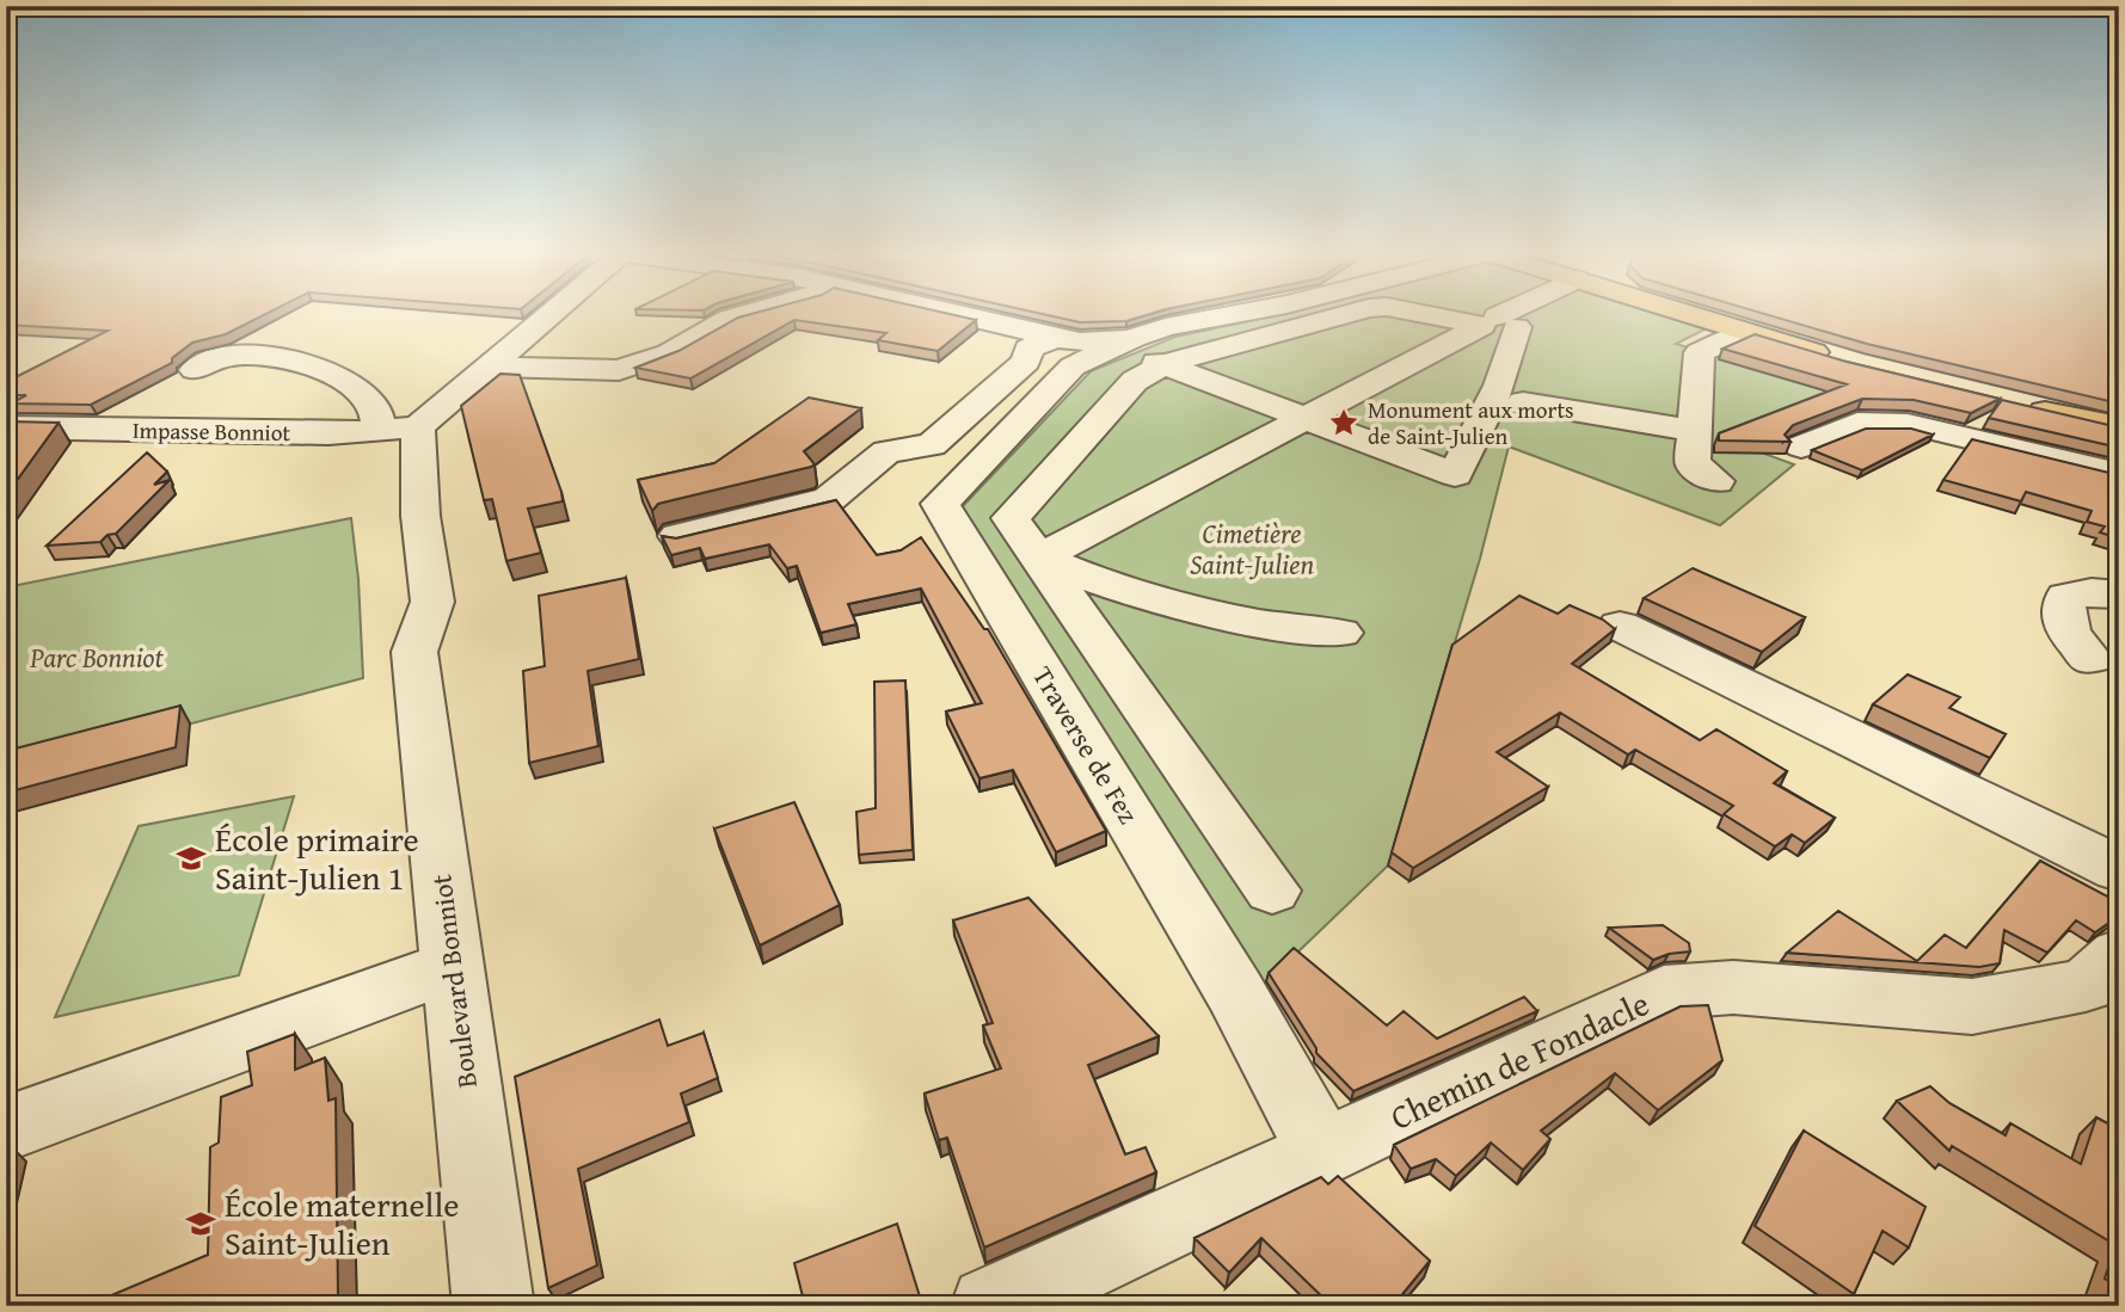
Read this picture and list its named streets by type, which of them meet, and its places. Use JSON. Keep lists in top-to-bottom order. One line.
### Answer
{"streets":{"street":["Impasse Bonniot","Traverse de Fez","Boulevard Bonniot","Chemin de Fondacle"]},"crossings":[["Impasse Bonniot","Boulevard Bonniot"],["Traverse de Fez","Chemin de Fondacle"]],"parks":["Cimetière Saint-Julien","Parc Bonniot"],"places":{"place":["Monument aux morts de Saint-Julien"],"school or university":["École primaire Saint-Julien 1","École maternelle Saint-Julien"]}}
